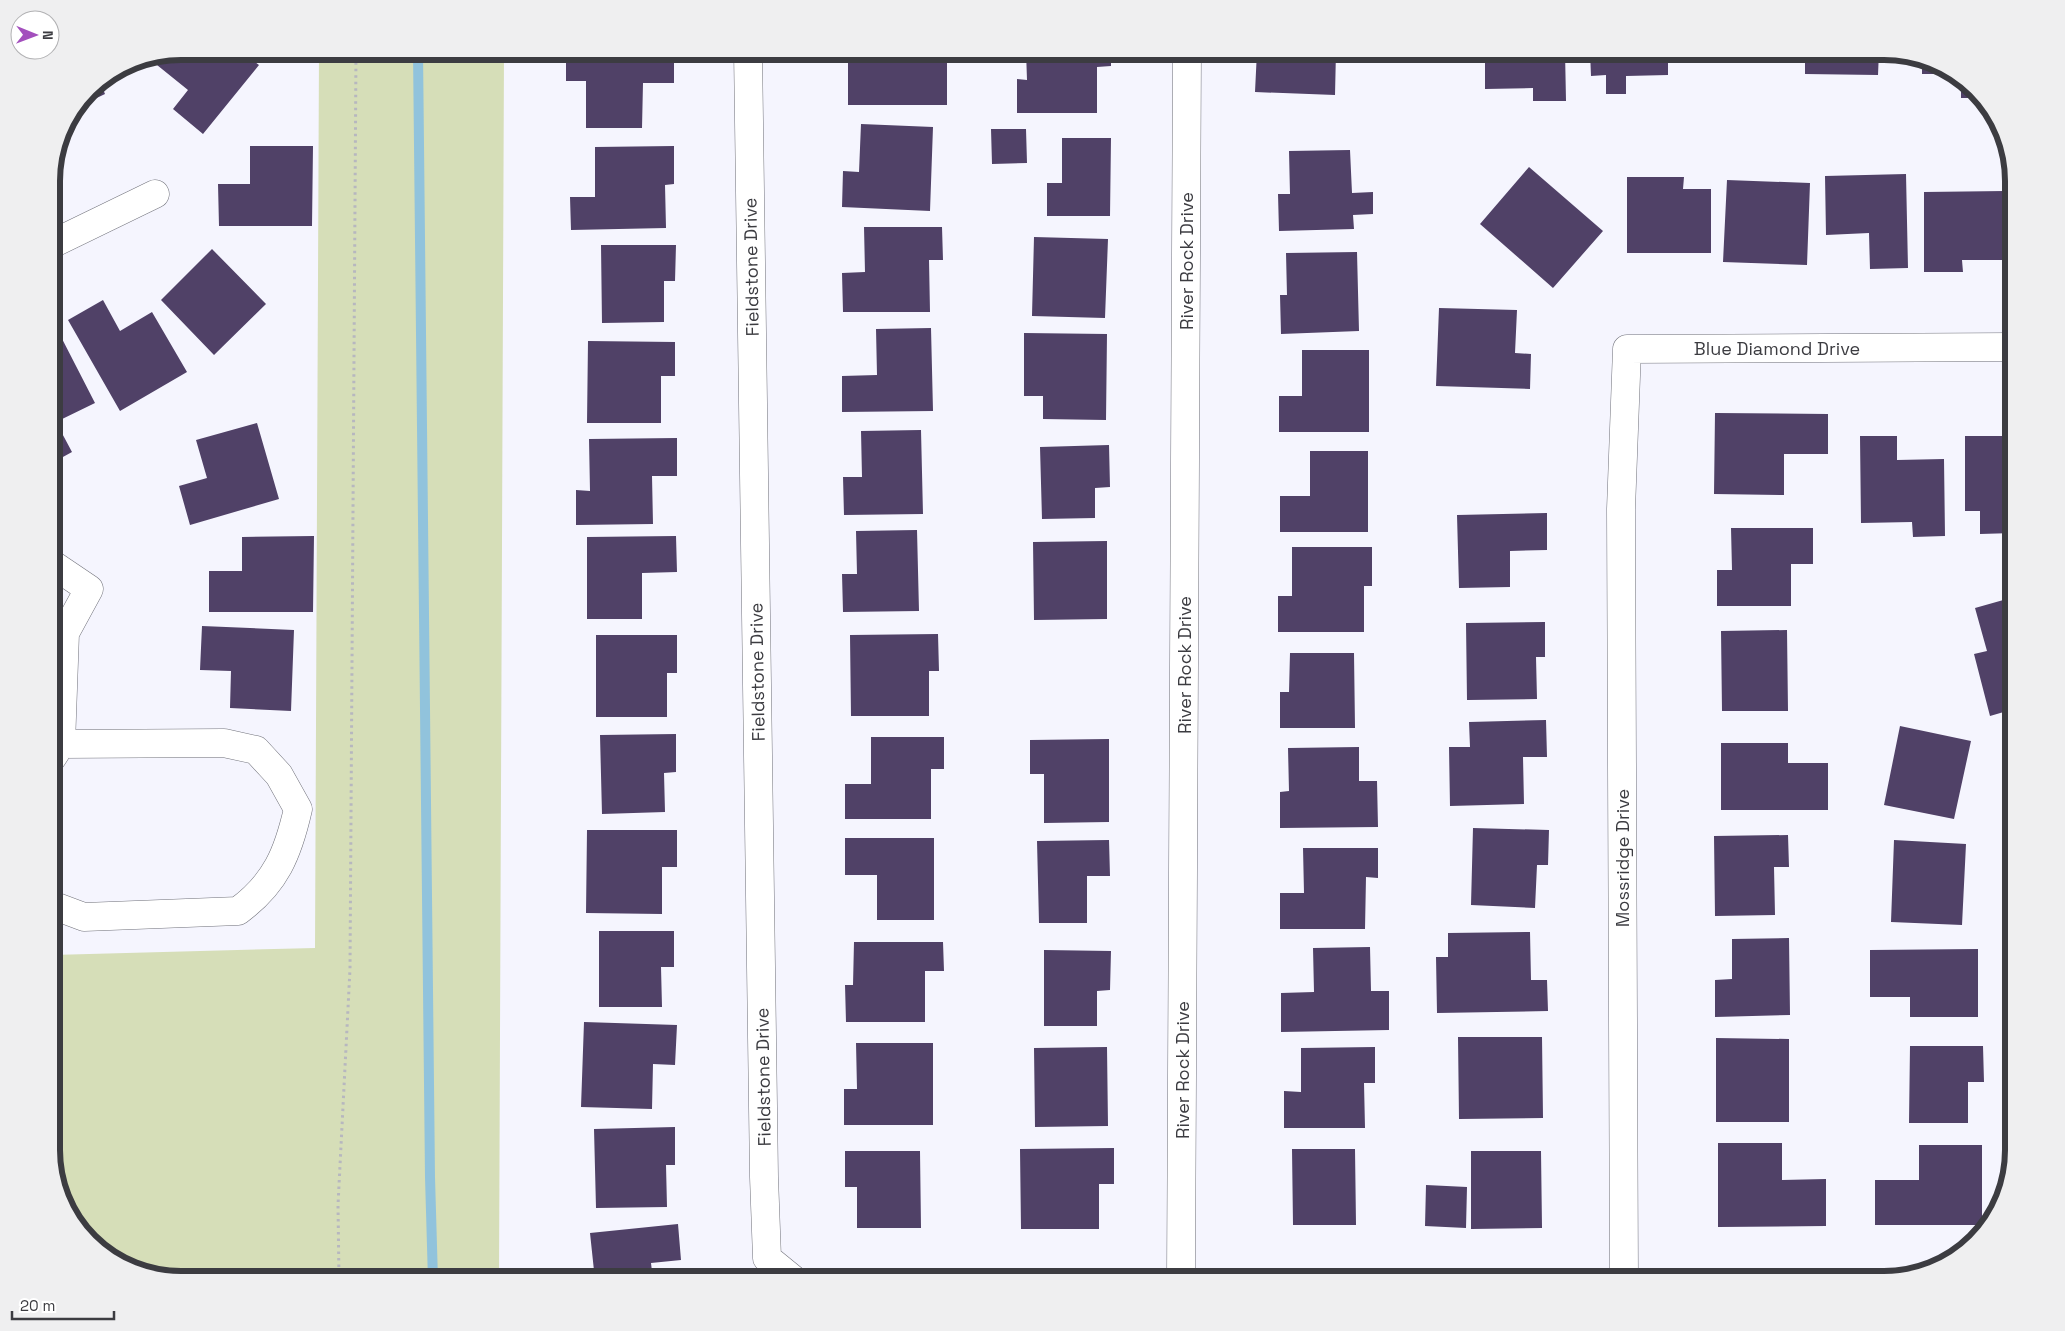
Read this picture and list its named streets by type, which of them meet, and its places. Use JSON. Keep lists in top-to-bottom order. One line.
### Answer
{"streets":{"street":["River Rock Drive","Fieldstone Drive","Blue Diamond Drive","Mossridge Drive"]},"crossings":[["Blue Diamond Drive","Mossridge Drive"]],"scale_bar":"20 m","north":"right"}
